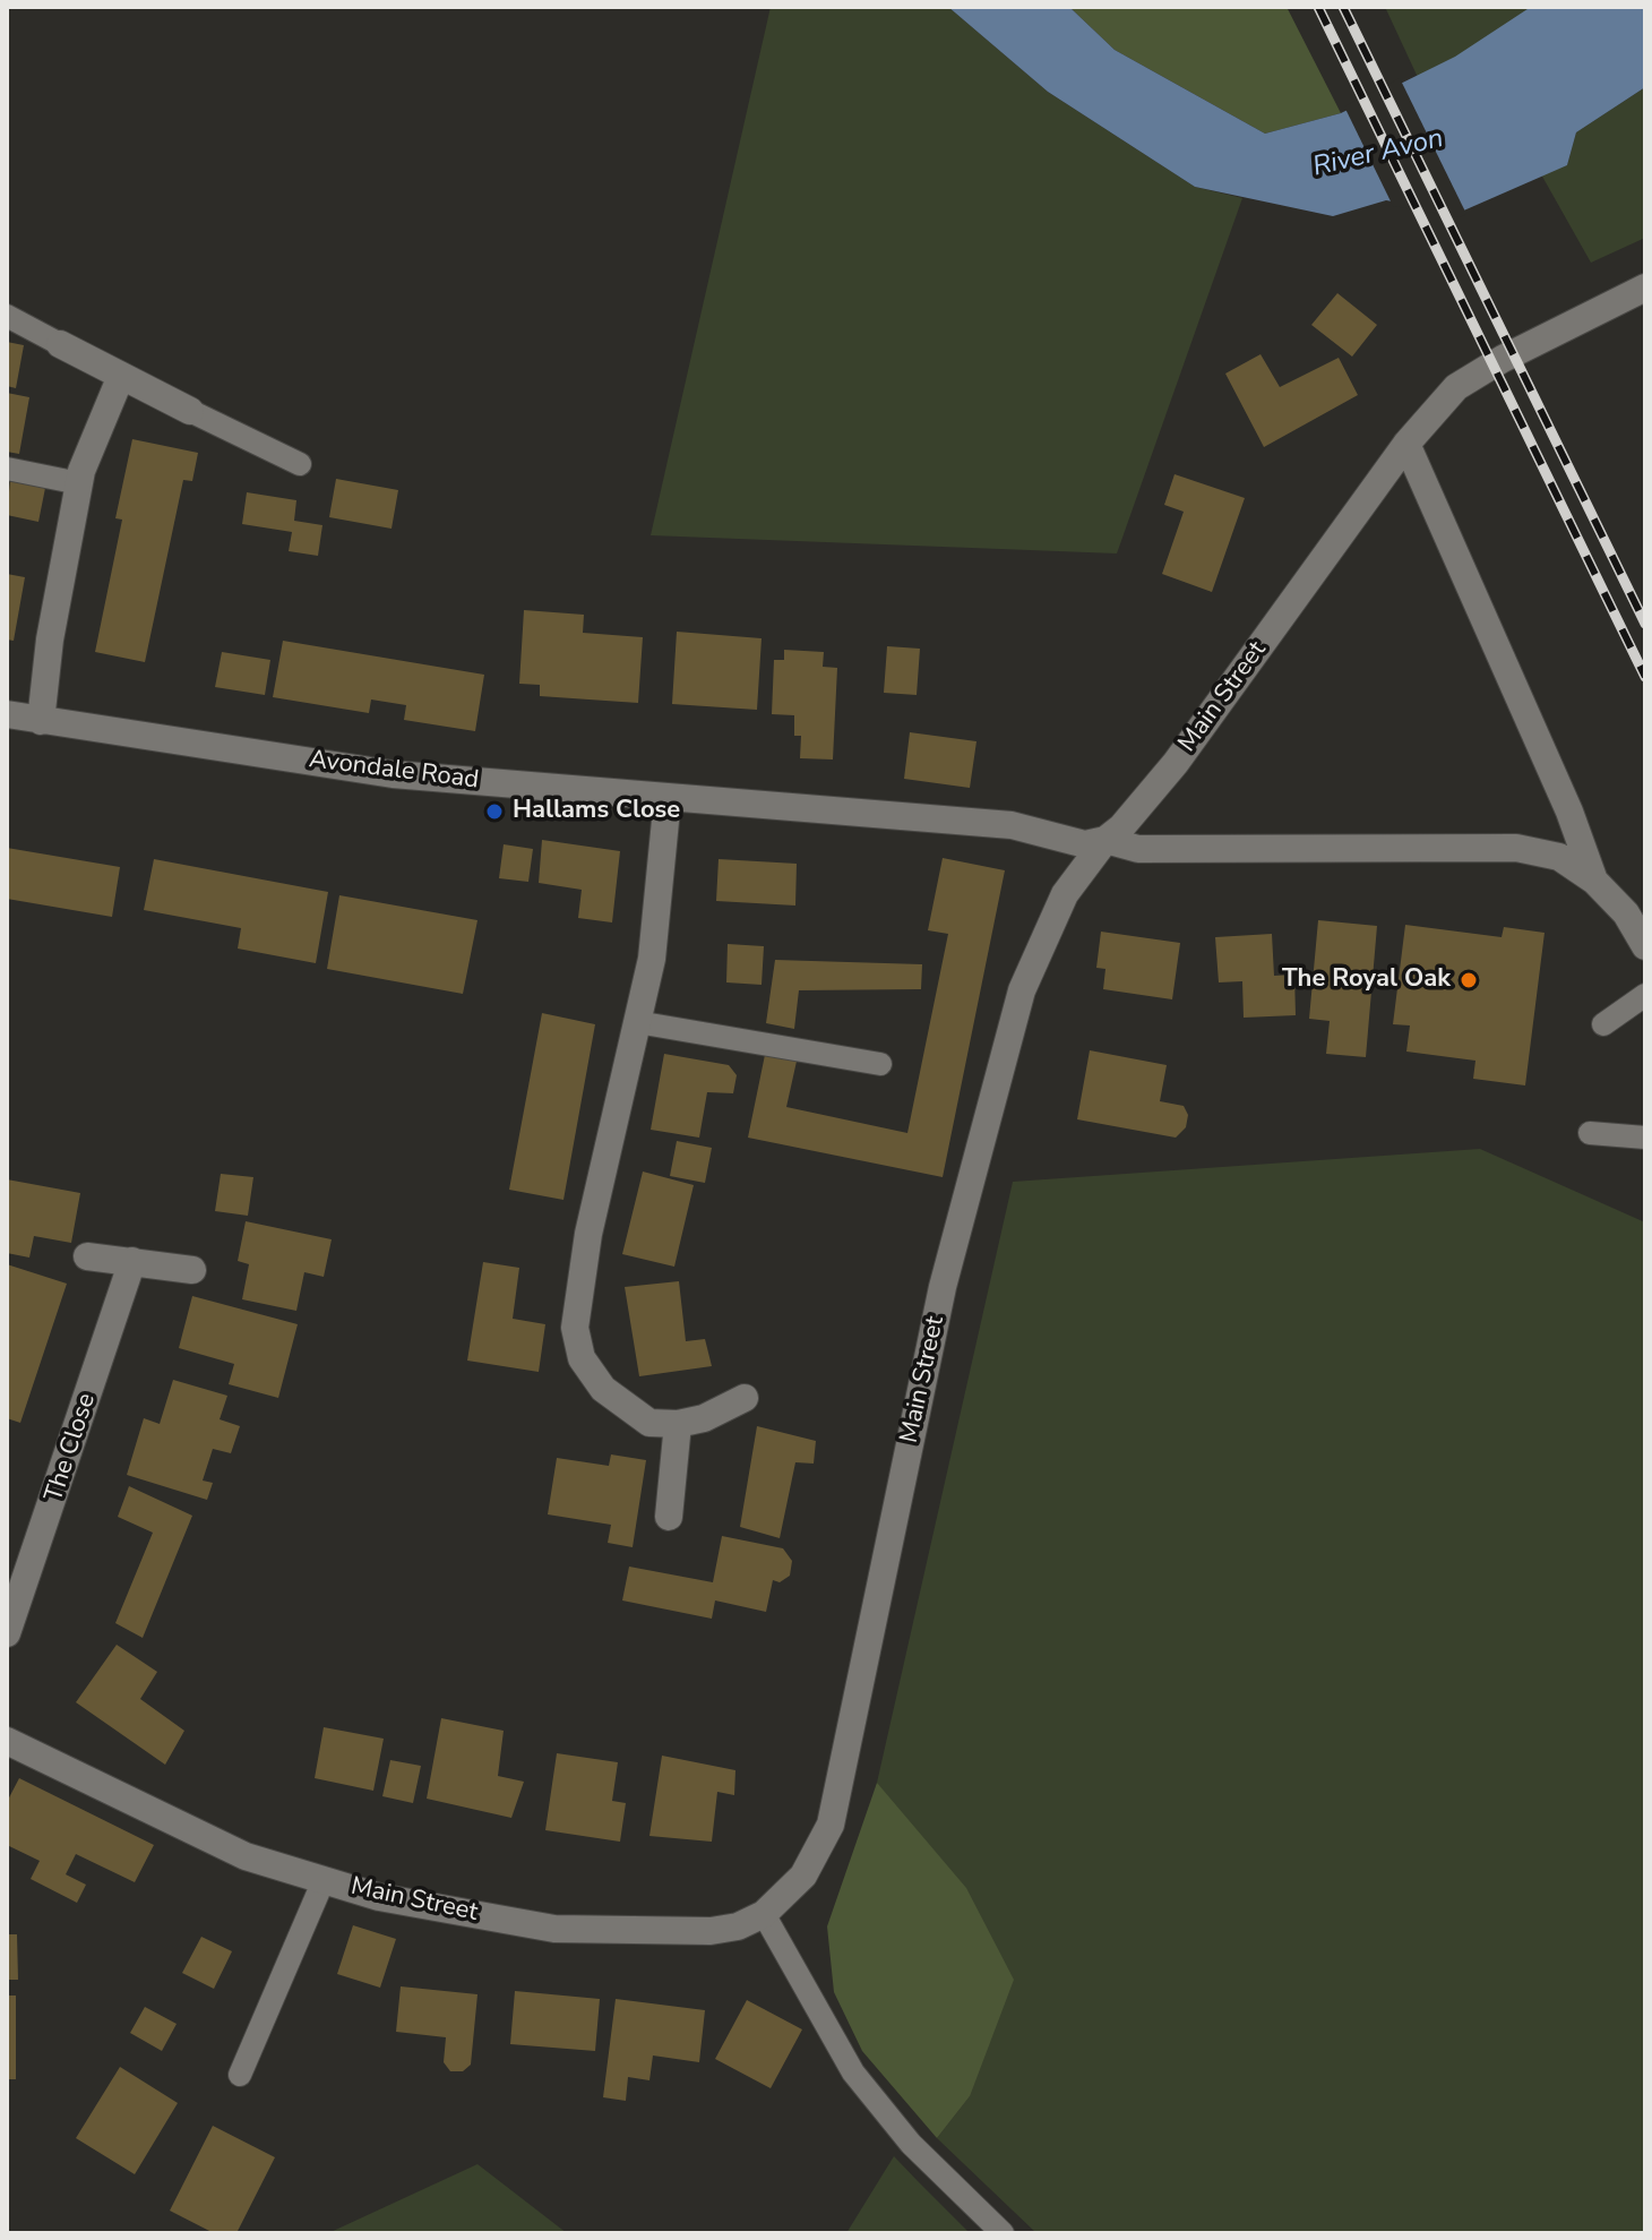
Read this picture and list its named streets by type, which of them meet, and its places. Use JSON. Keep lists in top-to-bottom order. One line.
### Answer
{"streets":{"street":["Main Street","Avondale Road","The Close"]},"crossings":[["Main Street","Avondale Road"]],"water":["River Avon"],"places":["Hallams Close","The Royal Oak"]}
